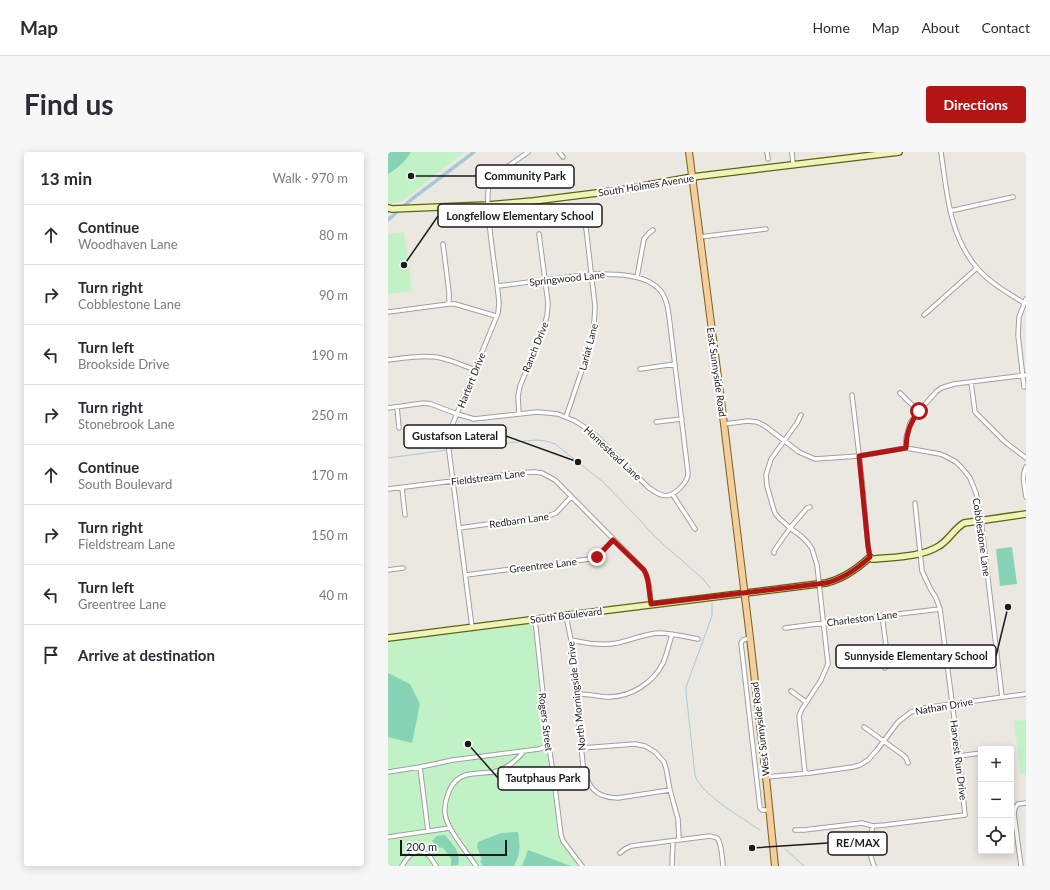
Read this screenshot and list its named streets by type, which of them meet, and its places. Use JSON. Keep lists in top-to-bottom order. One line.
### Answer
{"streets":{"main road":["East Sunnyside Road","West Sunnyside Road"],"street":["South Holmes Avenue","Springwood Lane","Ranch Drive","Lariat Lane","Hartert Drive","Homestead Lane","Fieldstream Lane","Redbarn Lane","Cobblestone Lane","Greentree Lane","South Boulevard","Charleston Lane","North Morningside Drive","Nathan Drive","Rogers Street","Harvest Run Drive"]},"crossings":[["South Holmes Avenue","East Sunnyside Road"],["South Holmes Avenue","Hartert Drive"],["Springwood Lane","Ranch Drive"],["Springwood Lane","Lariat Lane"],["Springwood Lane","Hartert Drive"],["Springwood Lane","Homestead Lane"],["Ranch Drive","Homestead Lane"],["Lariat Lane","Homestead Lane"],["East Sunnyside Road","Cobblestone Lane"],["East Sunnyside Road","South Boulevard"],["East Sunnyside Road","West Sunnyside Road"],["Hartert Drive","Homestead Lane"],["Hartert Drive","Fieldstream Lane"],["Hartert Drive","Redbarn Lane"],["Hartert Drive","Greentree Lane"],["Hartert Drive","South Boulevard"],["Fieldstream Lane","Redbarn Lane"],["Fieldstream Lane","Greentree Lane"],["Fieldstream Lane","South Boulevard"],["Cobblestone Lane","Nathan Drive"],["South Boulevard","North Morningside Drive"],["South Boulevard","Rogers Street"],["South Boulevard","West Sunnyside Road"],["Charleston Lane","Harvest Run Drive"],["Nathan Drive","West Sunnyside Road"],["Nathan Drive","Harvest Run Drive"]],"places":["Community Park","Longfellow Elementary School","Gustafson Lateral","Sunnyside Elementary School","Tautphaus Park","RE/MAX"],"scale_bar":"200 m","page":{"header":"Map","nav":["Home","Map","About","Contact"],"buttons":"Directions","title":"Find us","heading":["13 min","Walk · 970 m"],"list":[["Continue","Woodhaven Lane","80 m"],["Turn right","Cobblestone Lane","90 m"],["Turn left","Brookside Drive","190 m"],["Turn right","Stonebrook Lane","250 m"],["Continue","South Boulevard","170 m"],["Turn right","Fieldstream Lane","150 m"],["Turn left","Greentree Lane","40 m"],"Arrive at destination"],"map_buttons":["+","−"],"scale":"200 m"}}
